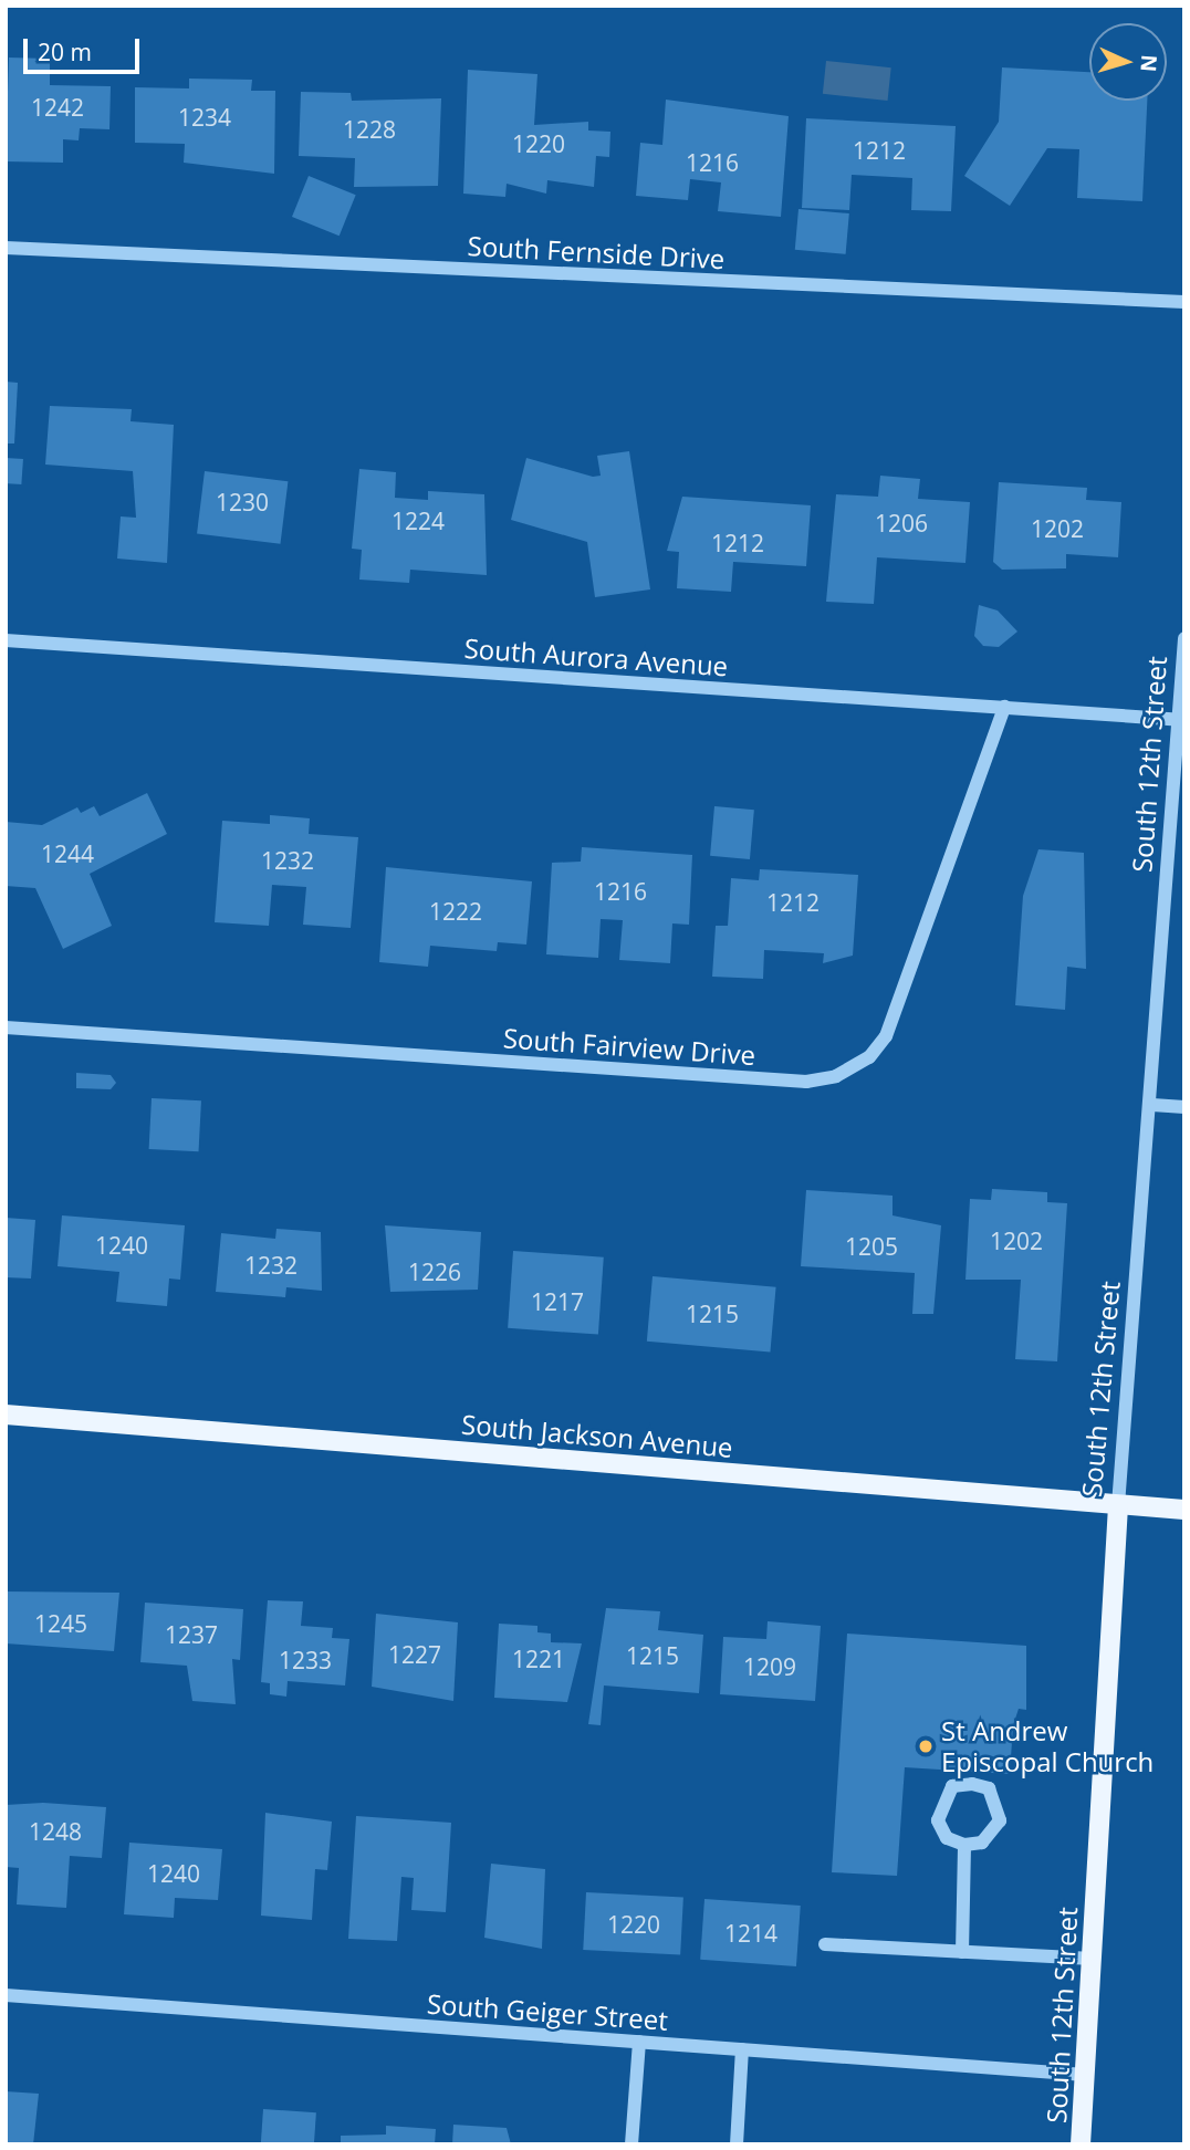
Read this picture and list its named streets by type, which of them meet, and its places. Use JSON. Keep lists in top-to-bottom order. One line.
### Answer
{"streets":{"main road":["South 12th Street","South Jackson Avenue"],"street":["South Fernside Drive","South Aurora Avenue","South Fairview Drive","South Geiger Street"]},"crossings":[["South Aurora Avenue","South 12th Street"],["South Aurora Avenue","South Fairview Drive"],["South 12th Street","South Jackson Avenue"],["South 12th Street","South Geiger Street"]],"places":["St Andrew Episcopal Church"],"house_numbers":["1242","1234","1228","1220","1212","1216","1230","1224","1206","1202","1212","1244","1232","1216","1212","1222","1202","1240","1205","1232","1226","1217","1215","1245","1237","1227","1215","1221","1233","1209","1248","1240","1220","1214"],"scale_bar":"20 m","north":"right"}
